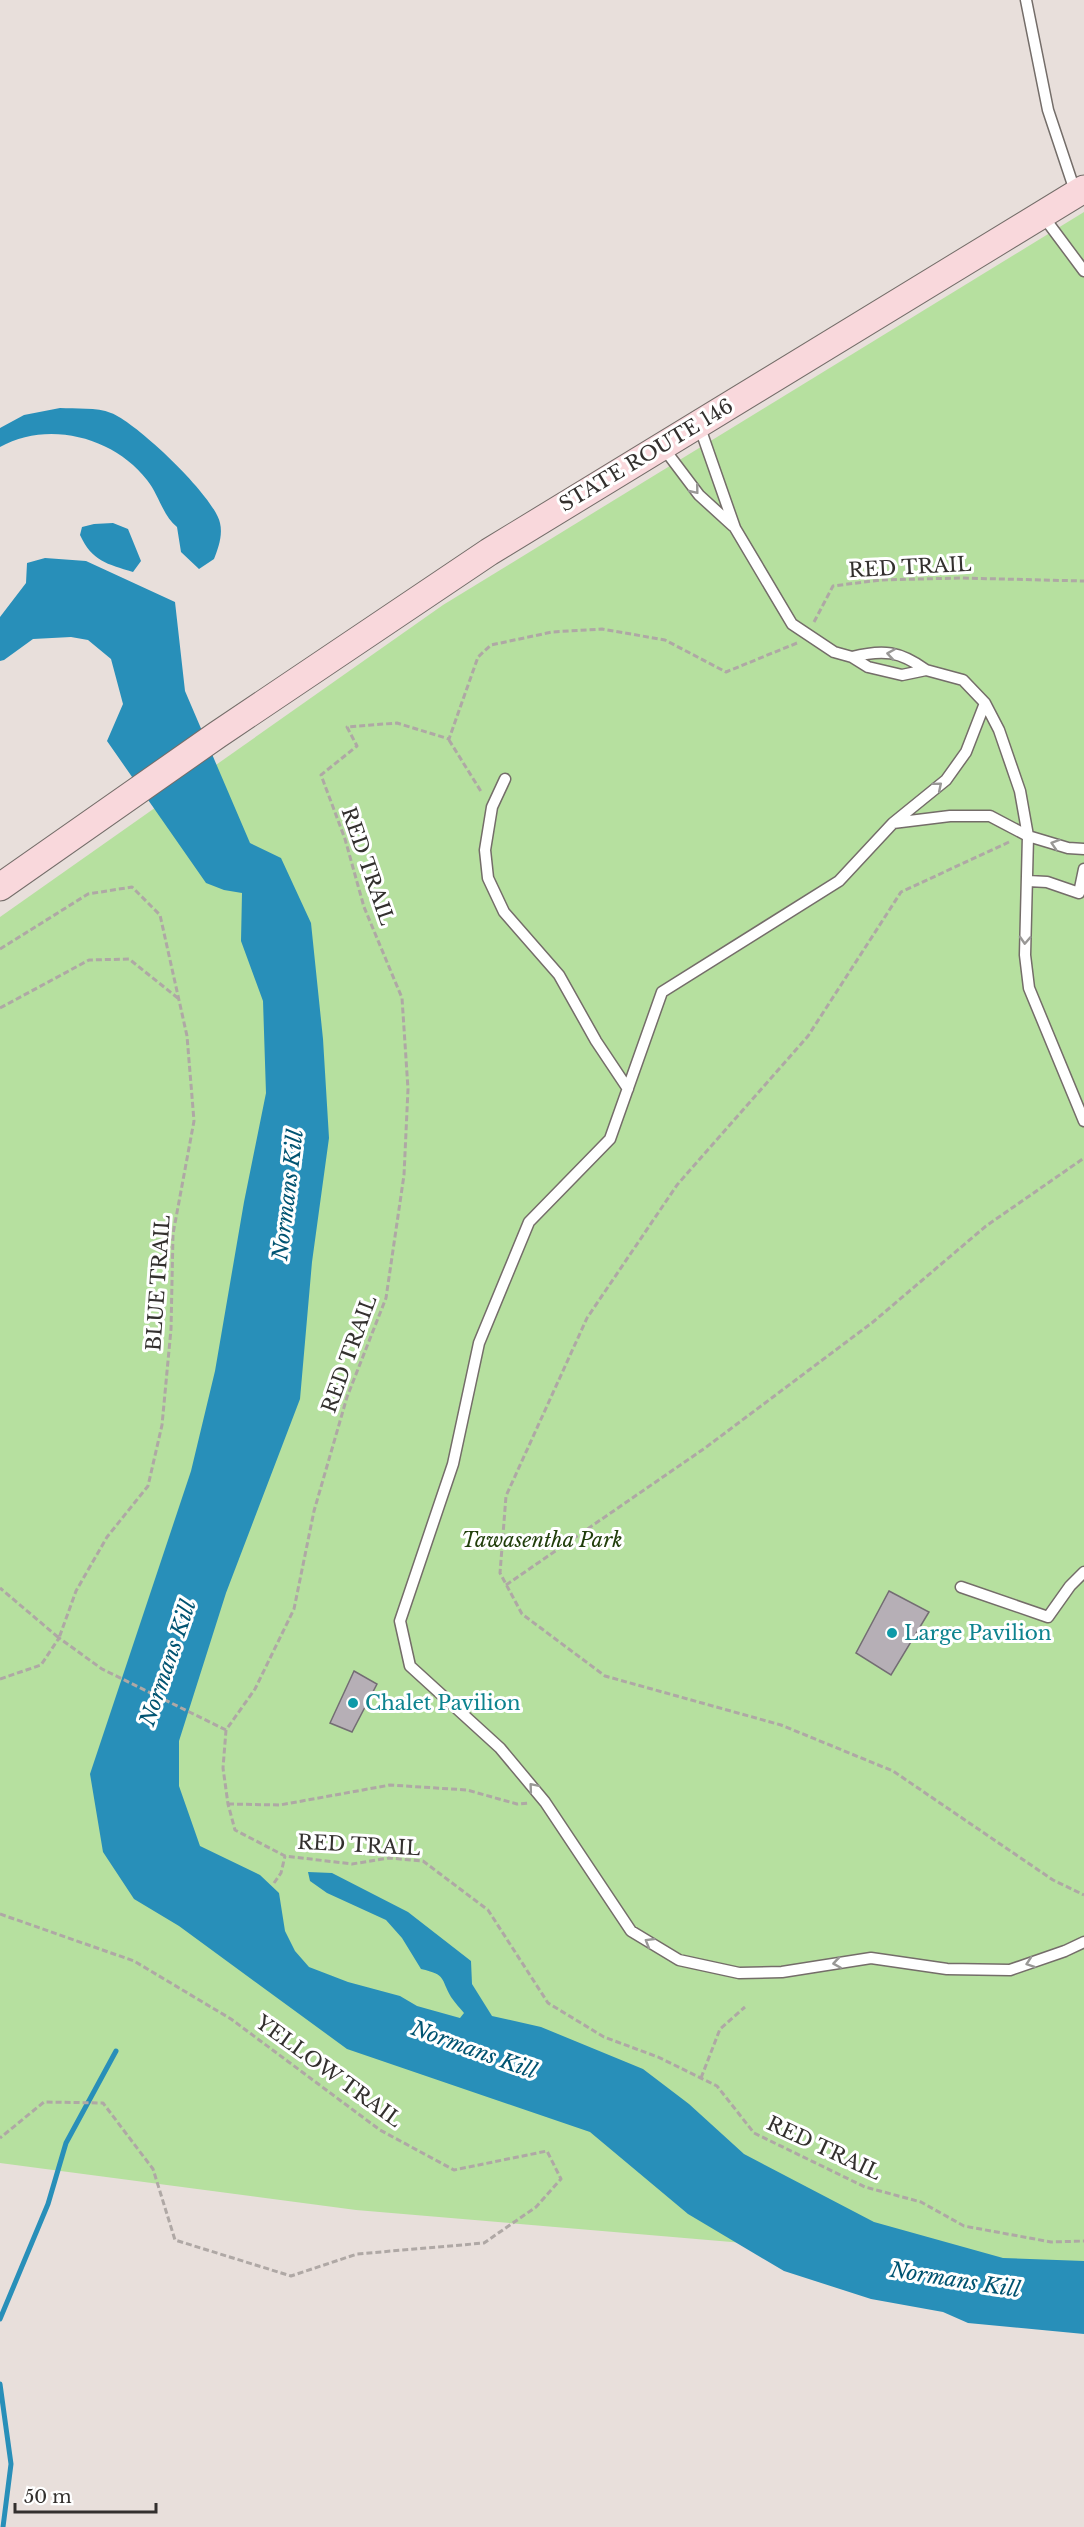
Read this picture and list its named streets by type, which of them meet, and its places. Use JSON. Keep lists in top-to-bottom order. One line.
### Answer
{"streets":{"main road":["STATE ROUTE 146"],"path":["RED TRAIL","BLUE TRAIL","YELLOW TRAIL"]},"water":["Normans Kill"],"parks":["Tawasentha Park"],"places":["Large Pavilion","Chalet Pavilion"],"scale_bar":"50 m"}
